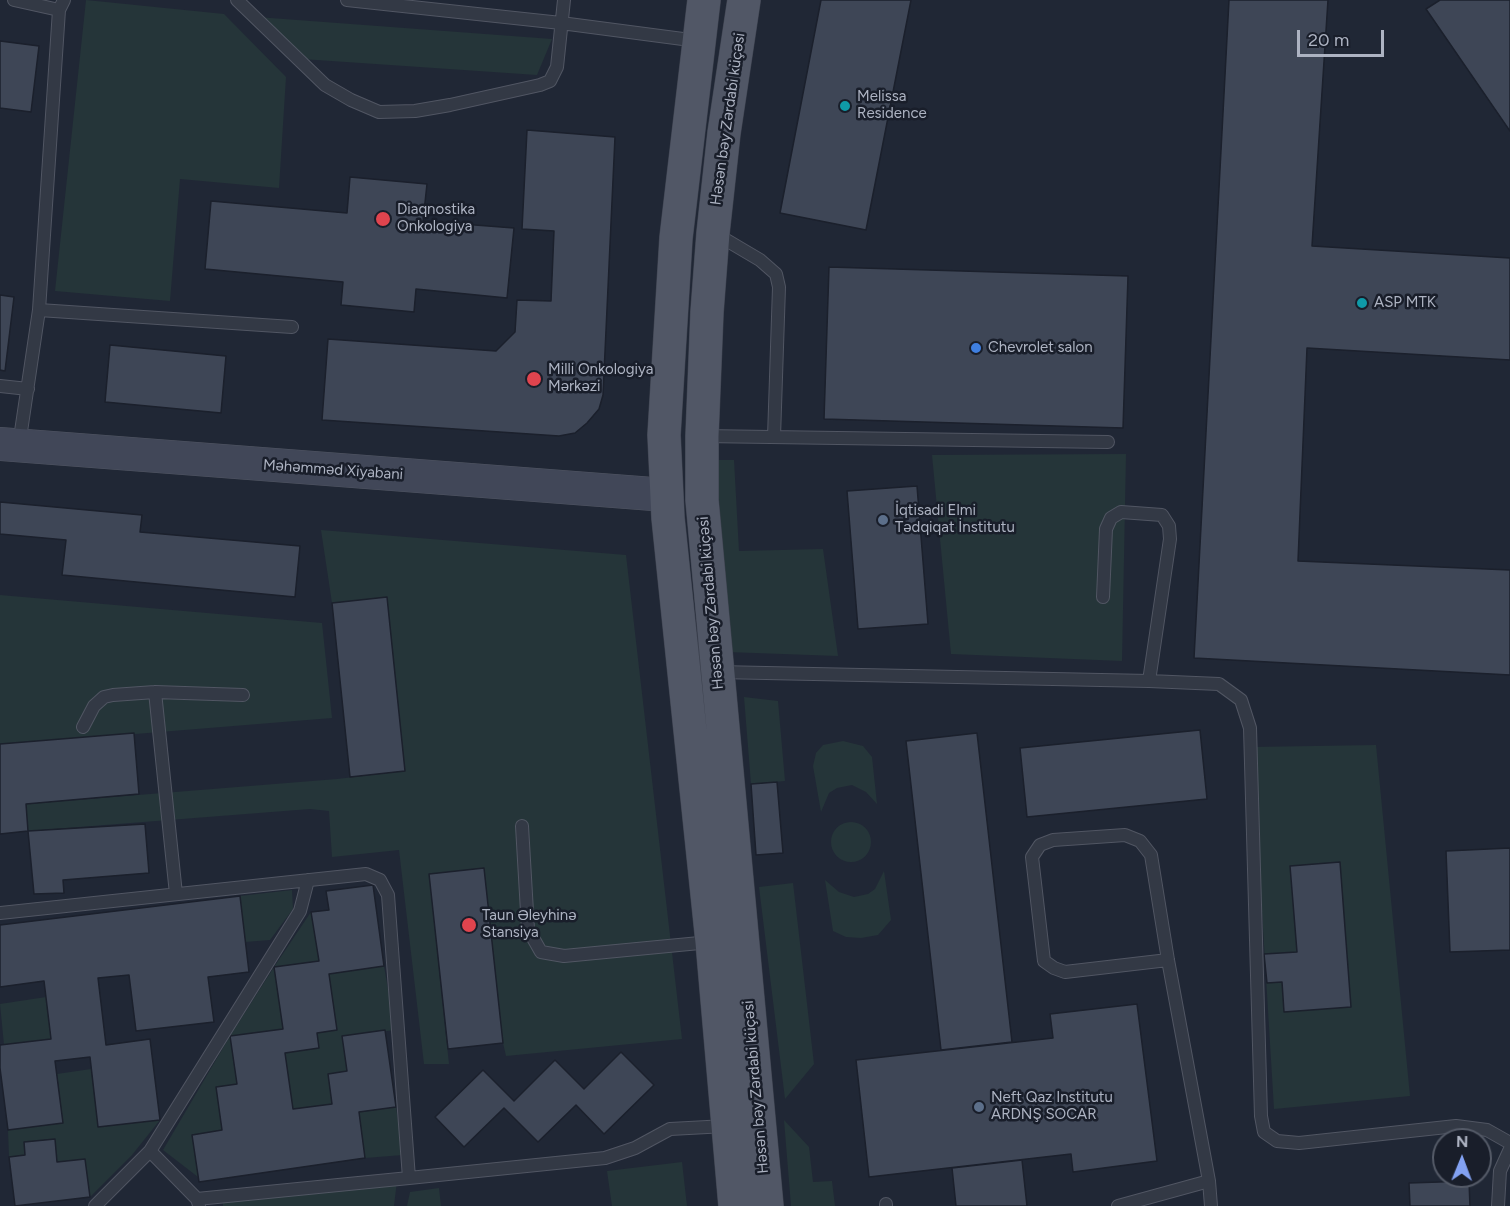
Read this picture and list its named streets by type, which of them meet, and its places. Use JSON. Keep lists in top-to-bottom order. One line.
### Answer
{"streets":{"main road":["Həsən bəy Zərdabi küçəsi"],"street":["Məhəmməd Xiyabani"]},"places":["Melissa Residence","Diaqnostika Onkologiya","ASP MTK","Chevrolet salon","Milli Onkologiya Mərkəzi","İqtisadi Elmi Tədqiqat İnstitutu","Taun Əleyhinə Stansiya","Neft Qaz Institutu ARDNŞ SOCAR"],"scale_bar":"20 m","north":"top"}
